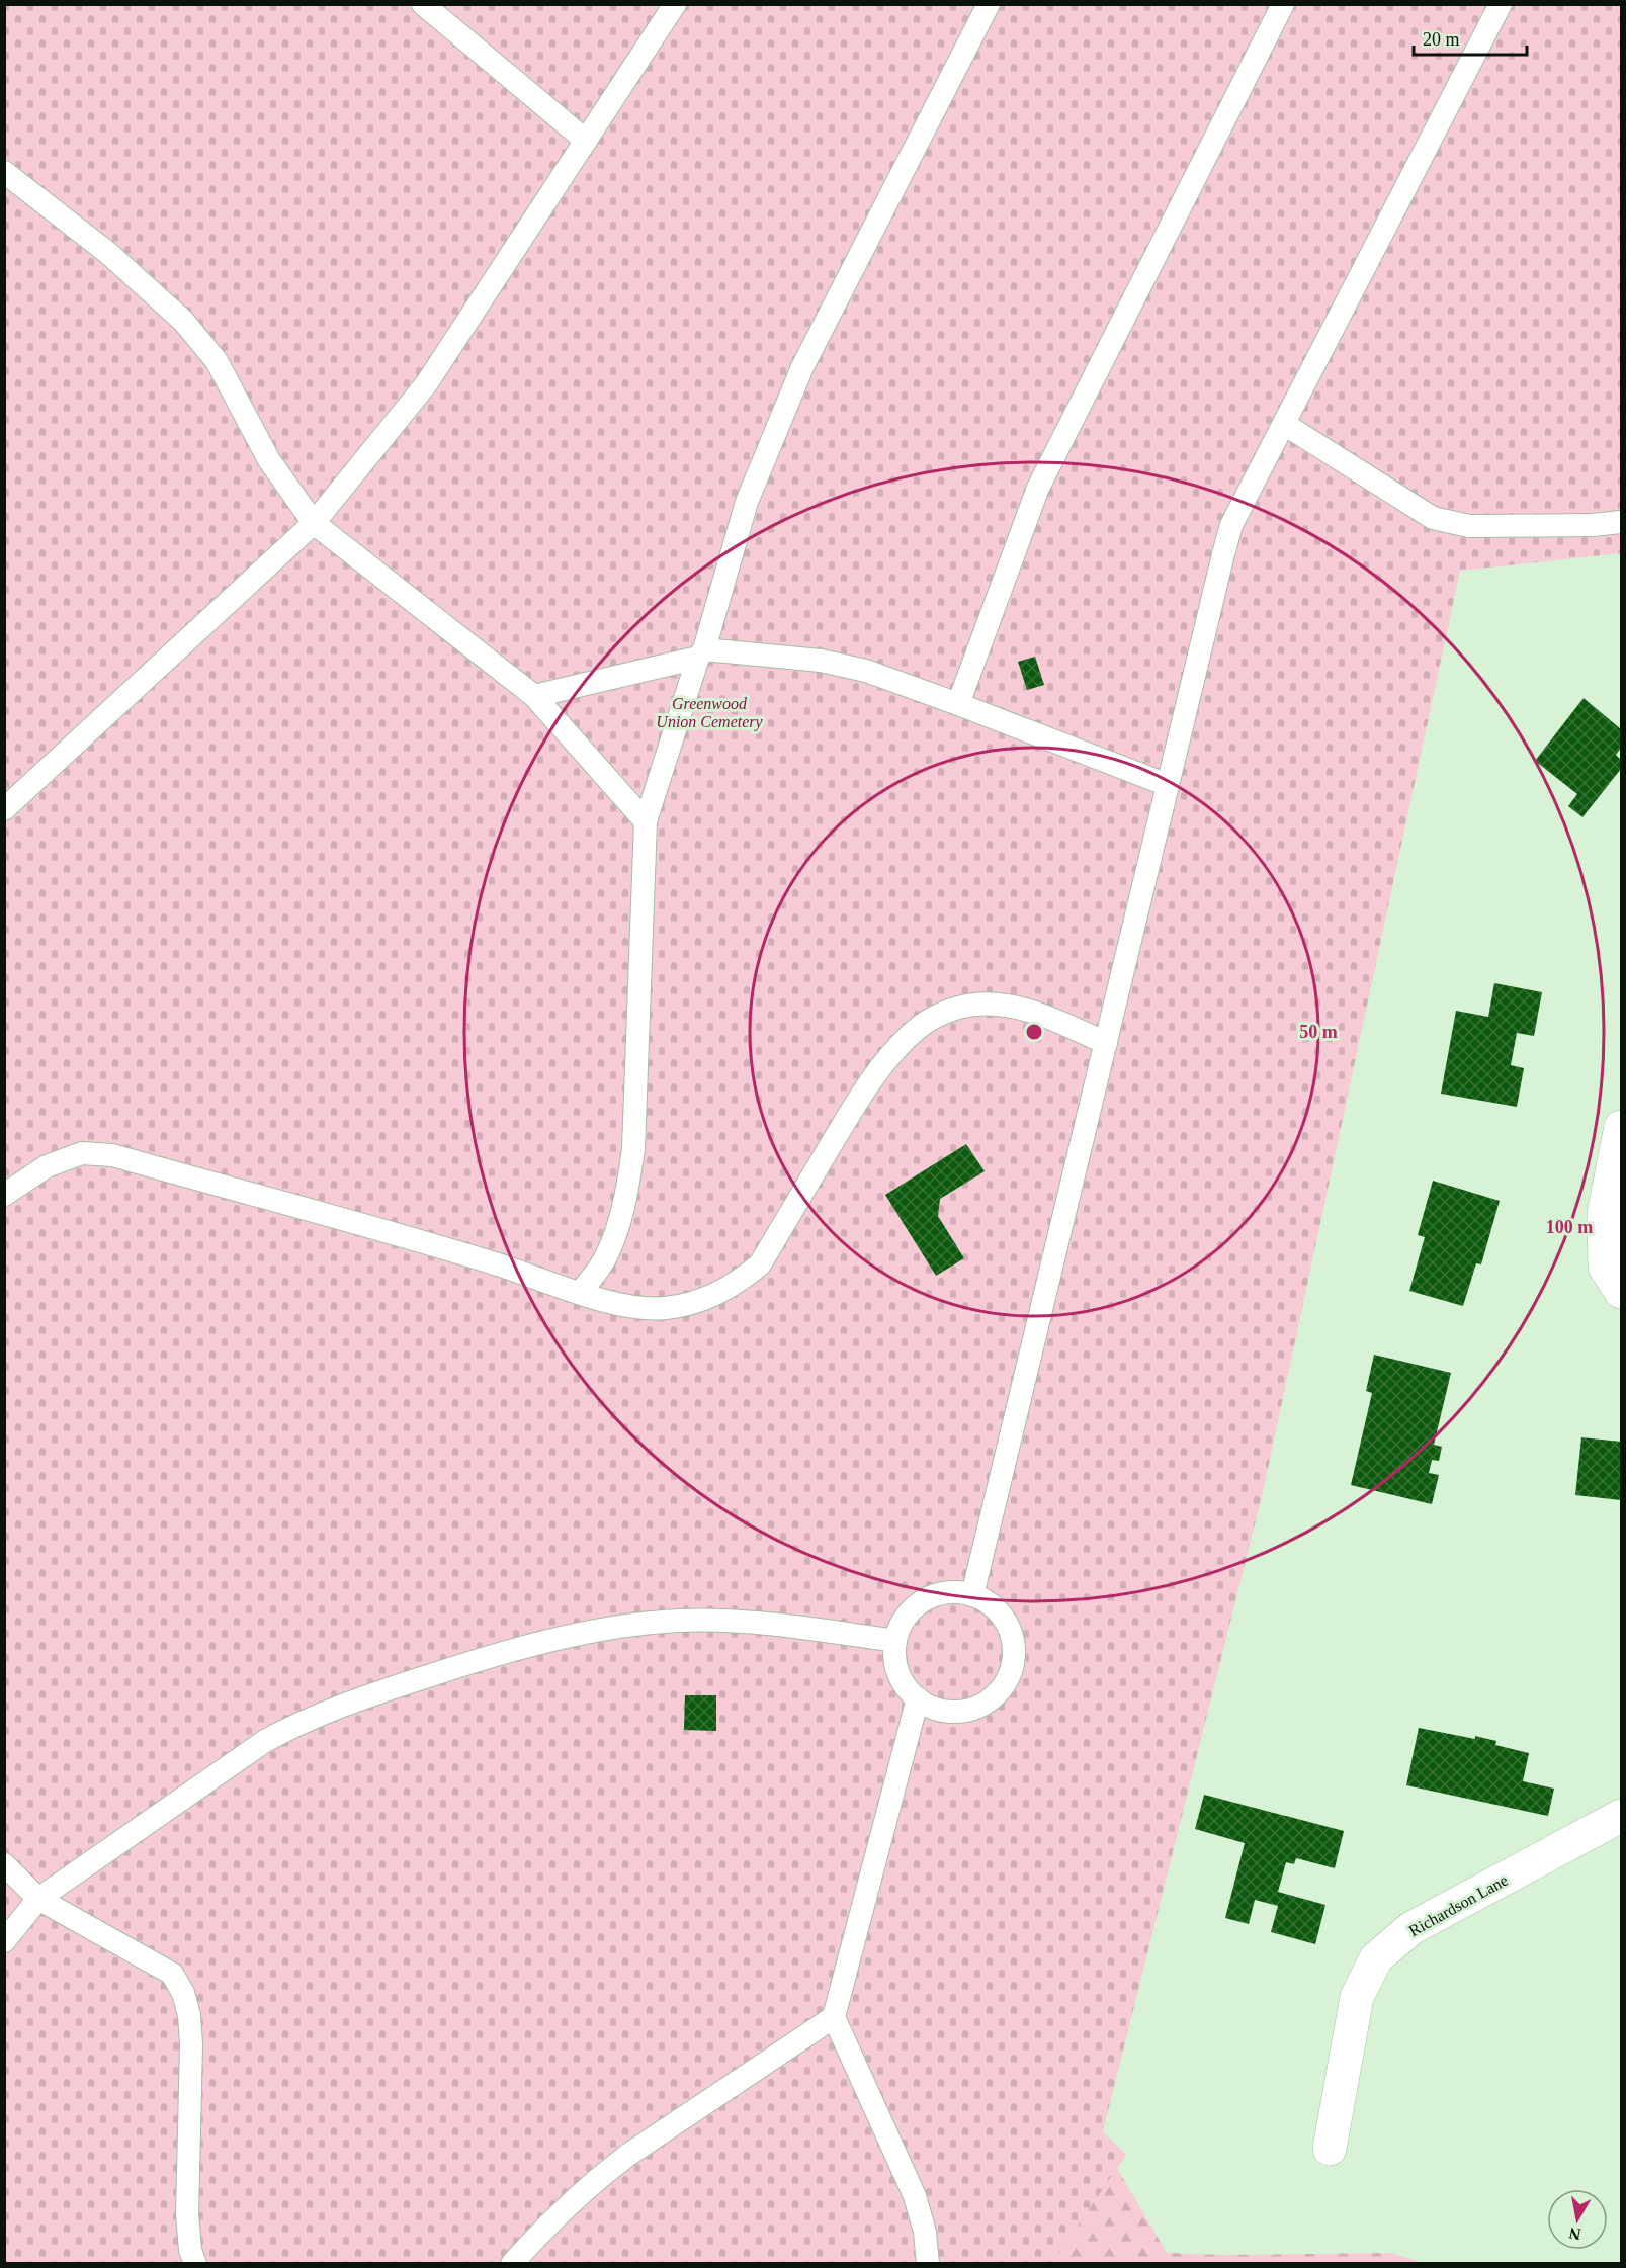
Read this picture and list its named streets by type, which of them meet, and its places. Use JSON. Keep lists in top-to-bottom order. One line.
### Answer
{"streets":{"street":["Richardson Lane"]},"parks":["Greenwood Union Cemetery"],"scale_bar":"20 m","north":"bottom","rings":["50 m","100 m"]}
